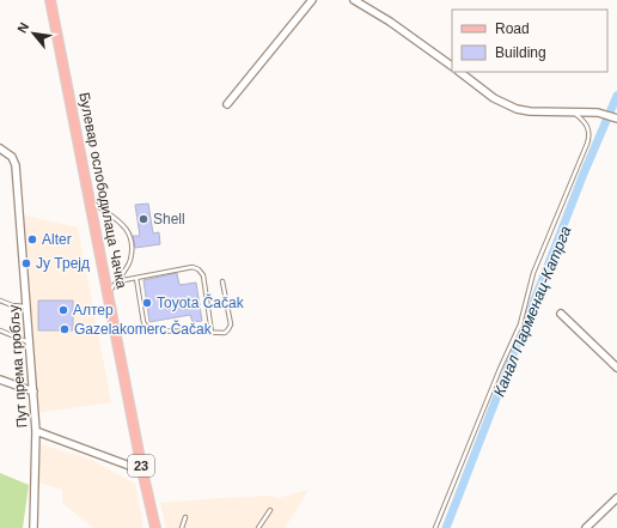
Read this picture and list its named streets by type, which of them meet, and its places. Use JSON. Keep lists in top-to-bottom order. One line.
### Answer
{"streets":{"main road":["Булевар ослободилаца Чачка","23"],"street":["Пут према гробљу"]},"water":["Канал Парменац-Катрга"],"places":["Shell","Alter","Ју Трејд","Toyota Čačak","Алтер","Gazelakomerc Čačak"],"legend":["Road","Building"],"north":"top left"}
